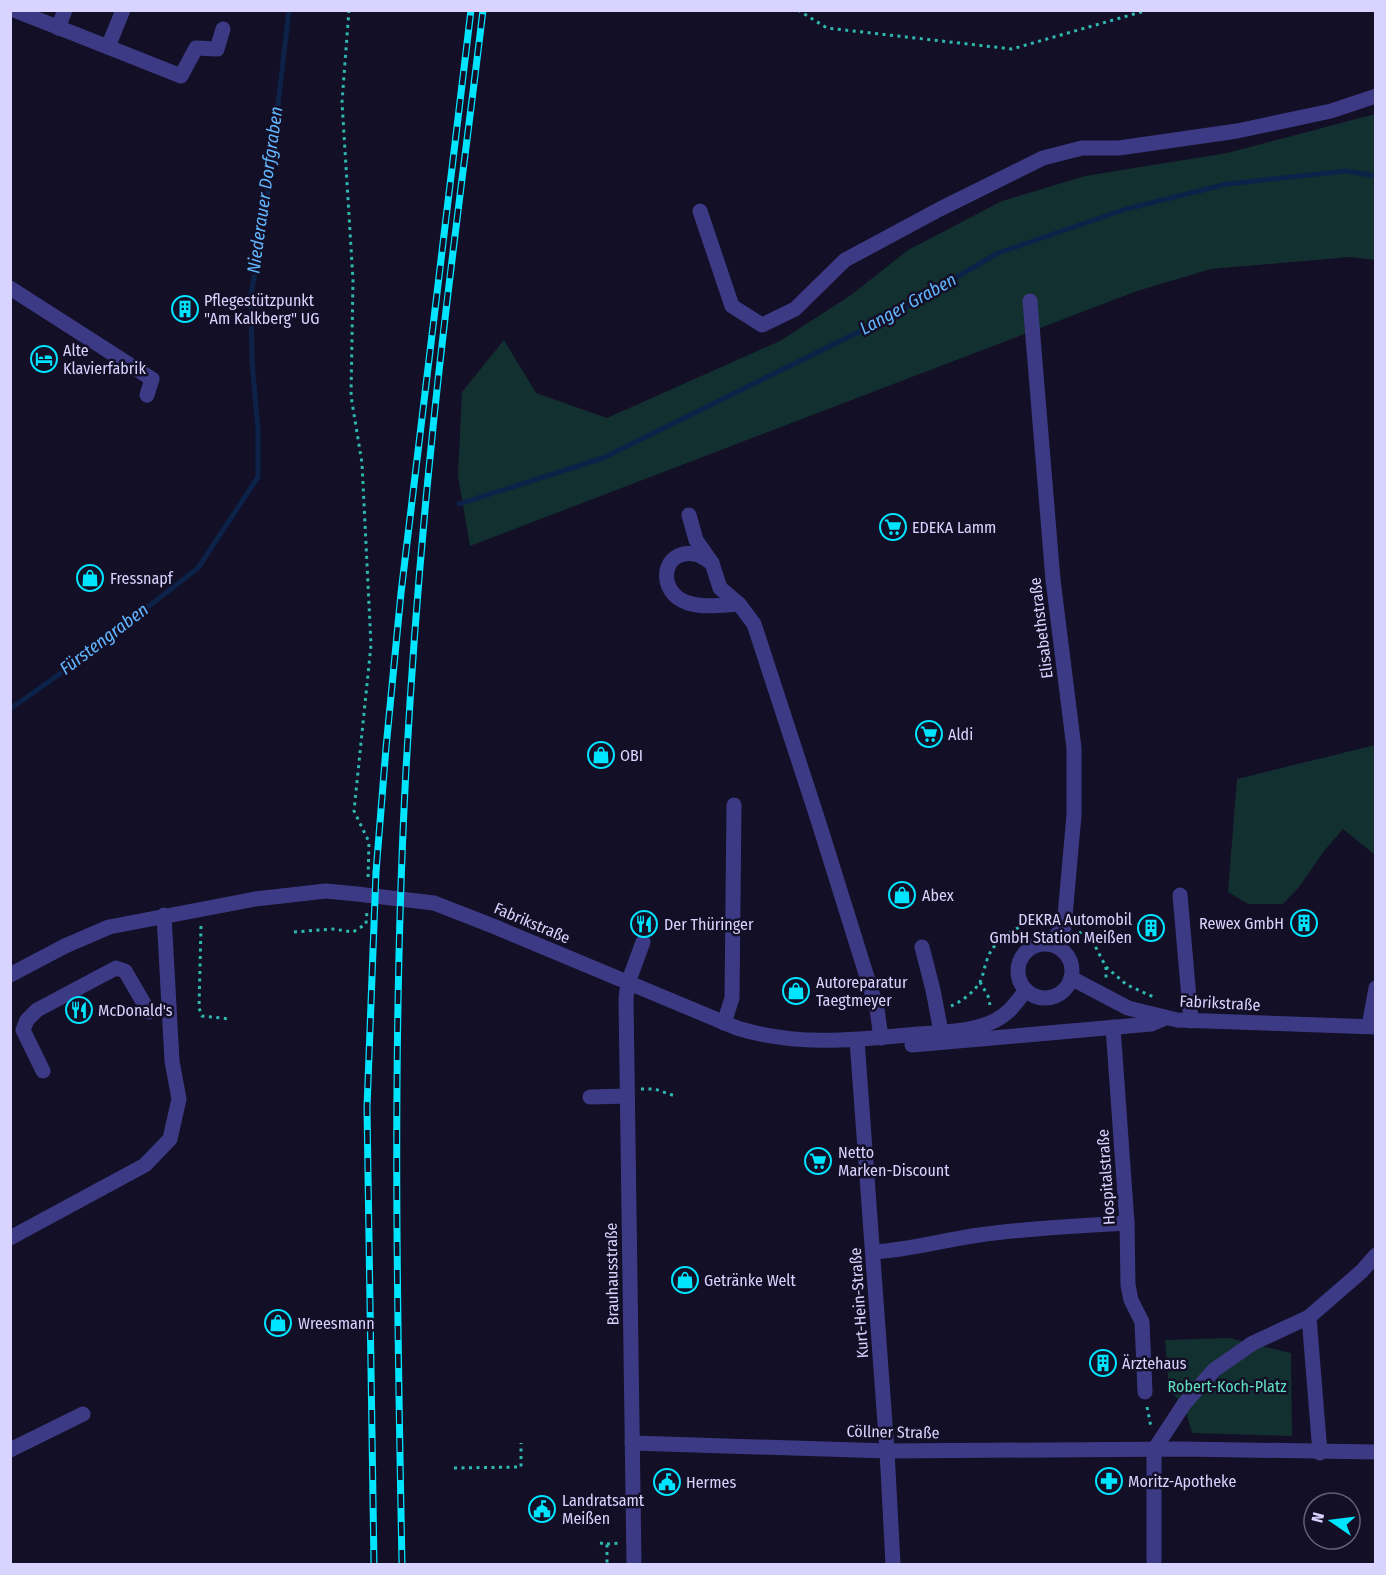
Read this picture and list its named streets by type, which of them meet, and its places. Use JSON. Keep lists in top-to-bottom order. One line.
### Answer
{"streets":{"street":["Elisabethstraße","Fabrikstraße","Hospitalstraße","Brauhausstraße","Kurt-Hein-Straße","Cöllner Straße"]},"crossings":[["Elisabethstraße","Fabrikstraße"],["Fabrikstraße","Brauhausstraße"],["Fabrikstraße","Kurt-Hein-Straße"],["Brauhausstraße","Cöllner Straße"],["Kurt-Hein-Straße","Cöllner Straße"]],"water":["Niederauer Dorfgraben","Langer Graben","Fürstengraben"],"parks":["Robert-Koch-Platz"],"places":{"building":["Pflegestützpunkt \"Am Kalkberg\" UG","Rewex GmbH","DEKRA Automobil GmbH Station Meißen","Ärztehaus"],"hotel":["Alte Klavierfabrik"],"supermarket":["EDEKA Lamm","Aldi","Netto Marken-Discount"],"shop":["Fressnapf","OBI","Abex","Autoreparatur Taegtmeyer","Getränke Welt","Wreesmann"],"restaurant":["Der Thüringer","McDonald's"],"pharmacy":["Moritz-Apotheke"],"public building":["Hermes","Landratsamt Meißen"]},"north":"left"}
